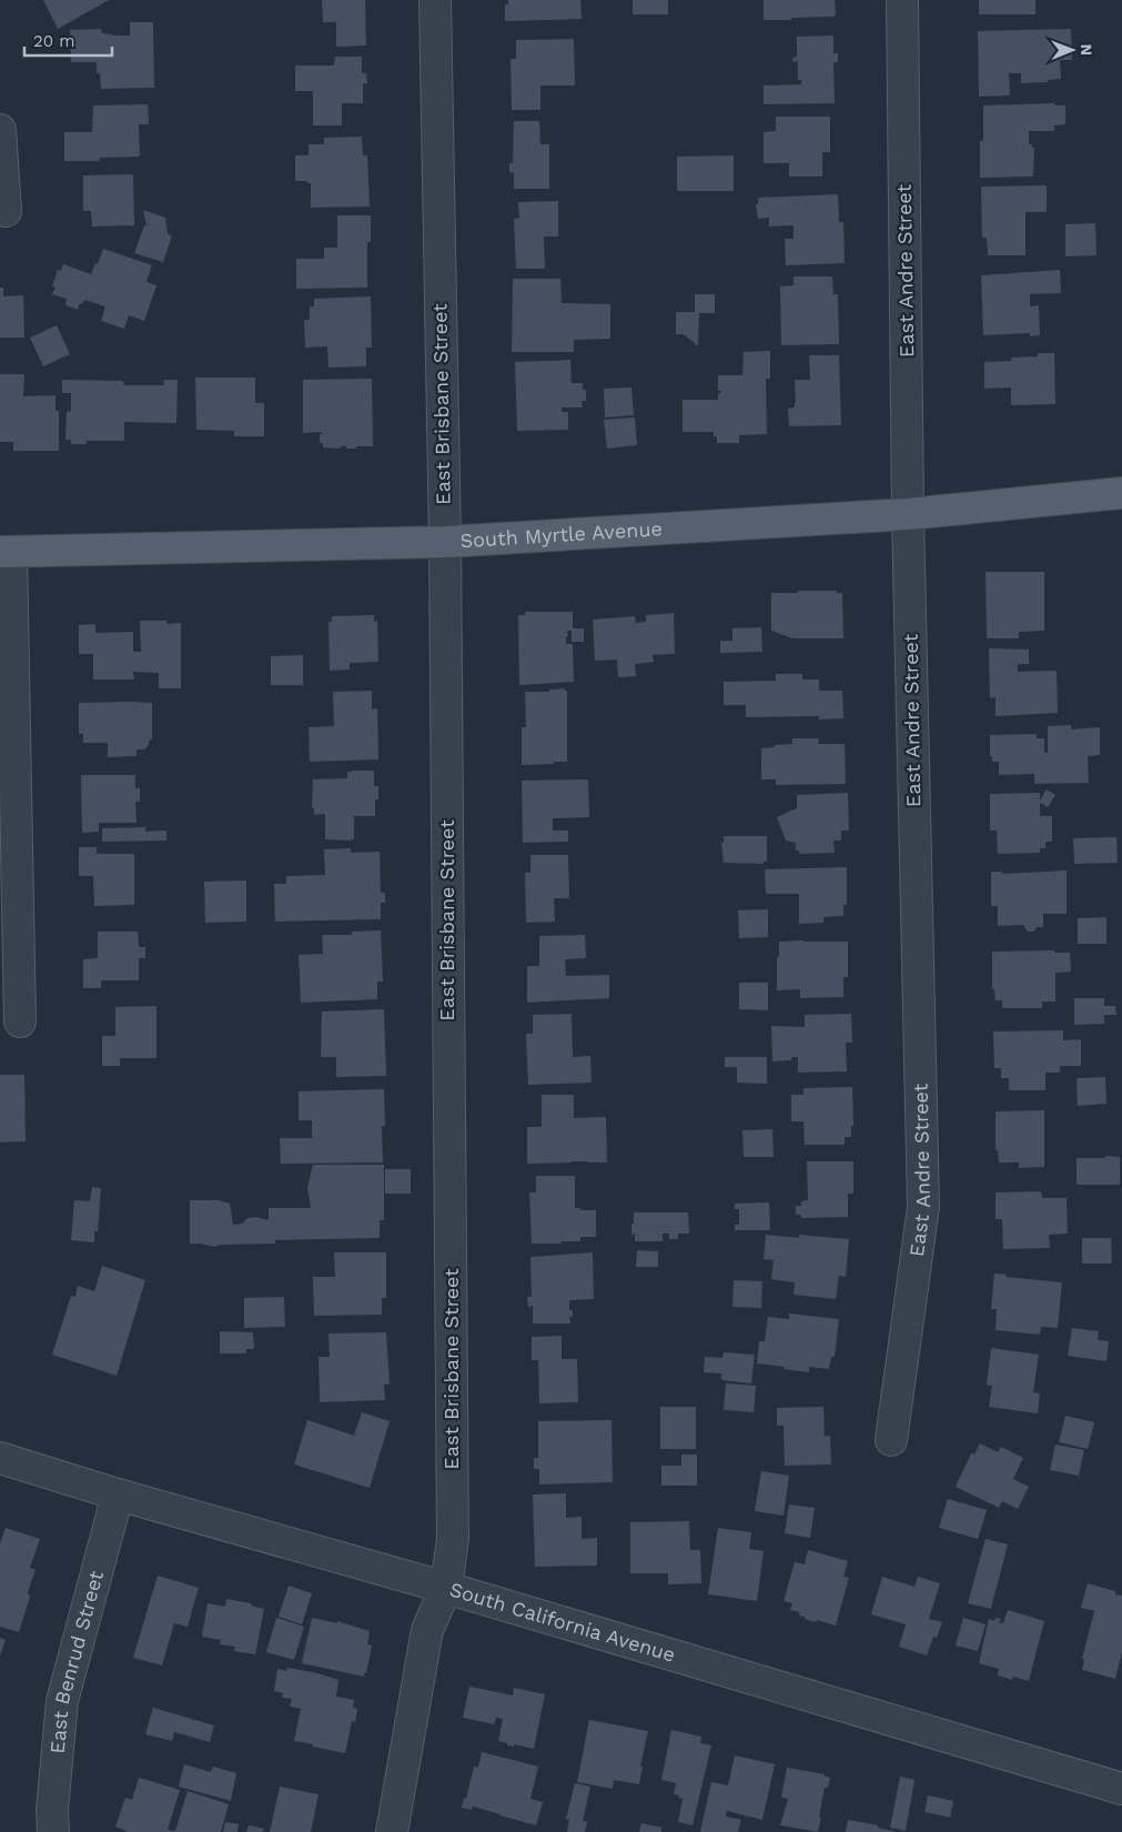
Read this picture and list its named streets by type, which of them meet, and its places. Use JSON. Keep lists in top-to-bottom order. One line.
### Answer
{"streets":{"main road":["South Myrtle Avenue"],"street":["East Andre Street","East Brisbane Street","South California Avenue","East Benrud Street"]},"crossings":[["East Andre Street","South Myrtle Avenue"],["East Brisbane Street","South Myrtle Avenue"],["East Brisbane Street","South California Avenue"],["South California Avenue","East Benrud Street"]],"scale_bar":"20 m","north":"right"}
